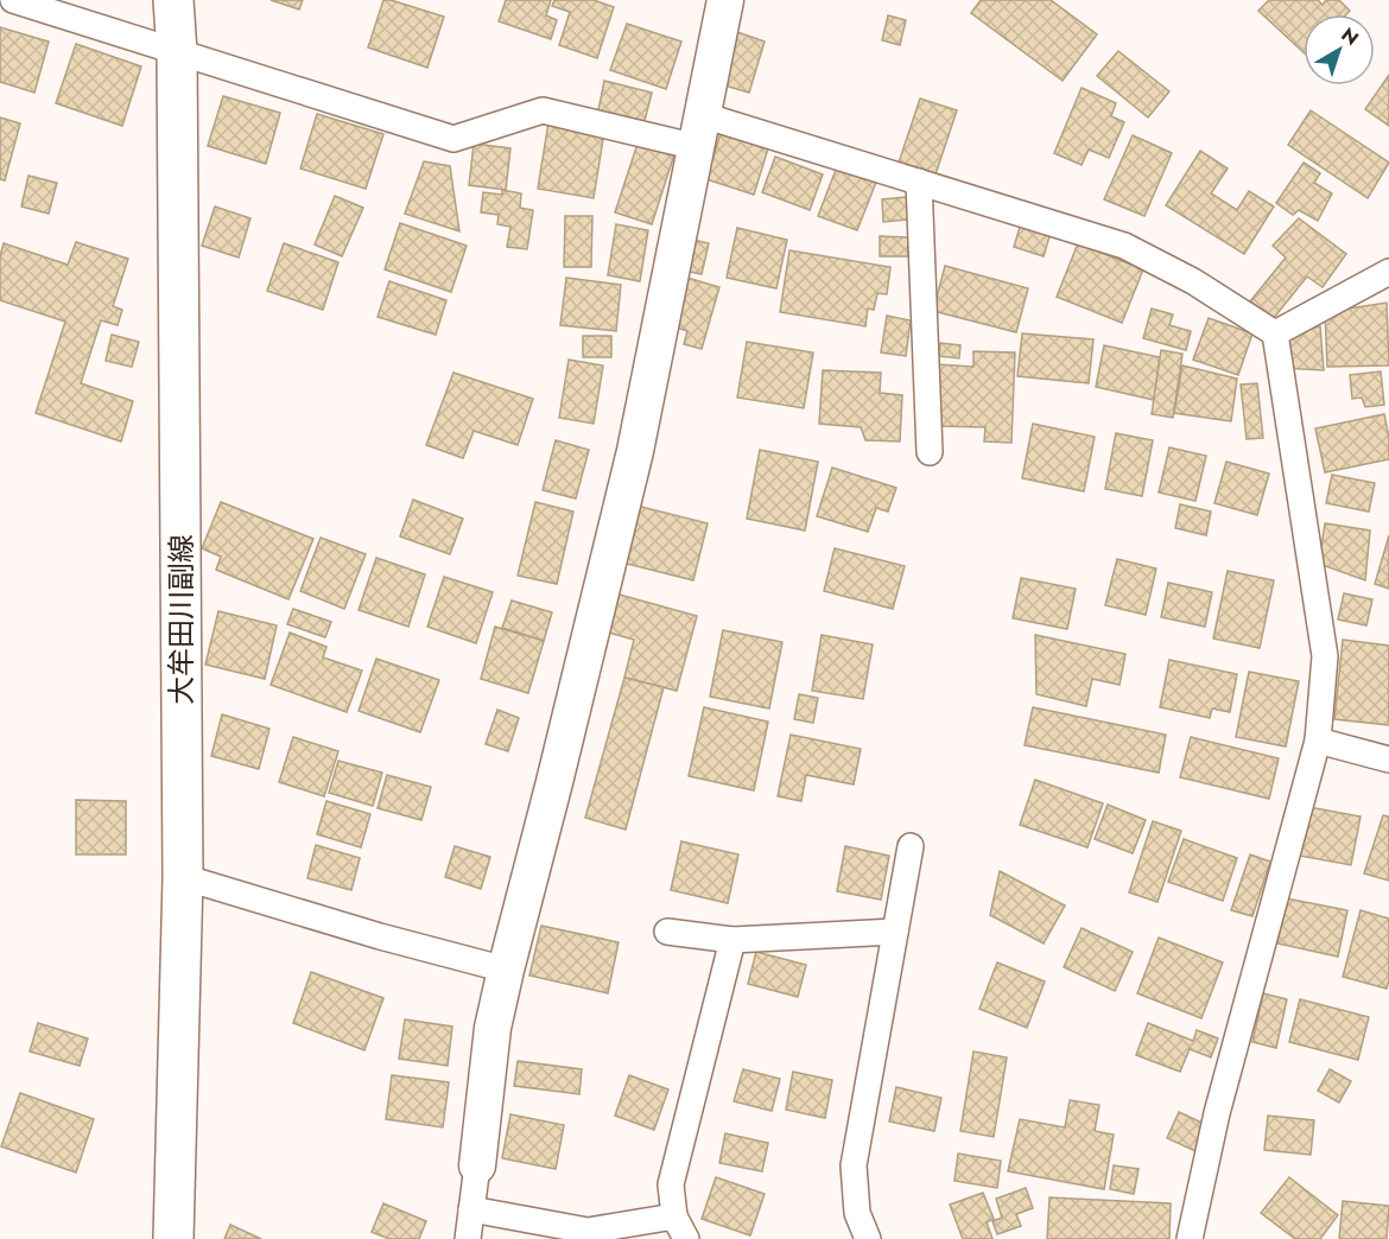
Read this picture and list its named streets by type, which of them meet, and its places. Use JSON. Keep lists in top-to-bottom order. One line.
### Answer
{"streets":{"main road":["大牟田川副線"]},"north":"top right"}
